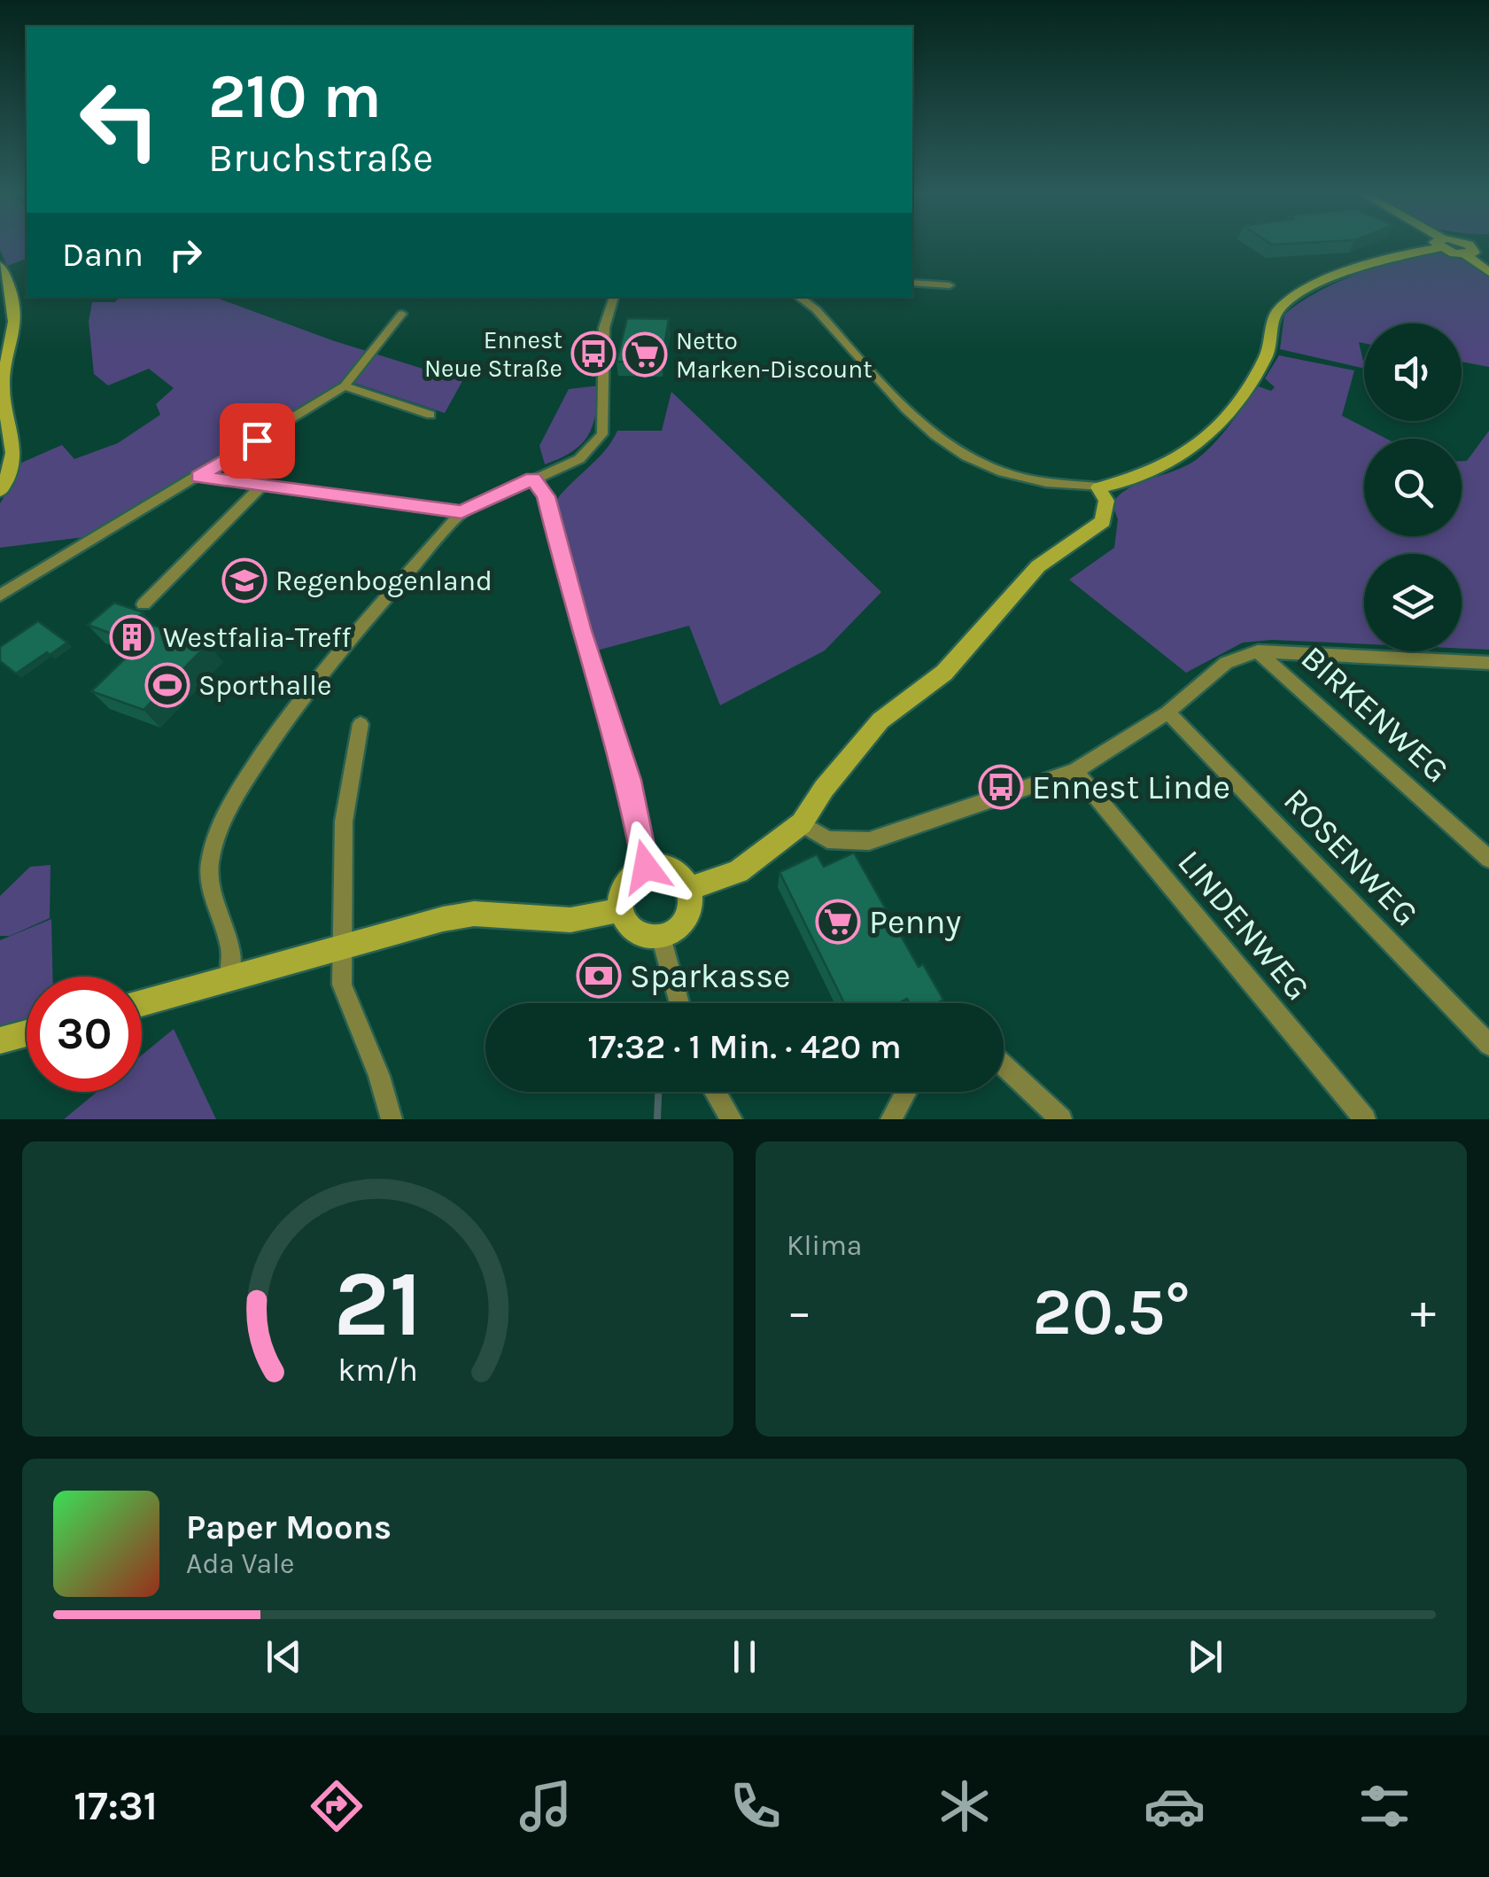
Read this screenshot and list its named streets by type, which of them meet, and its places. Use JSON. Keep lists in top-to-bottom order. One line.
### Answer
{"streets":{"street":["BIRKENWEG","ROSENWEG","LINDENWEG"]},"places":{"bus stop":["Ennest Neue Straße","Ennest Linde"],"supermarket":["Netto Marken-Discount","Penny"],"school or university":["Regenbogenland"],"building":["Westfalia-Treff"],"sports":["Sporthalle"],"bank":["Sparkasse"]},"page":{"turn":["210 m","Bruchstraße"],"then":"Dann","limit":"30","trip":"17:32 · 1 Min. · 420 m","tile":"Klima","heat":["−","20.5°","+"],"song":["Paper Moons","Ada Vale"],"tabs":"17:31","gauge":["21","km/h"]}}
